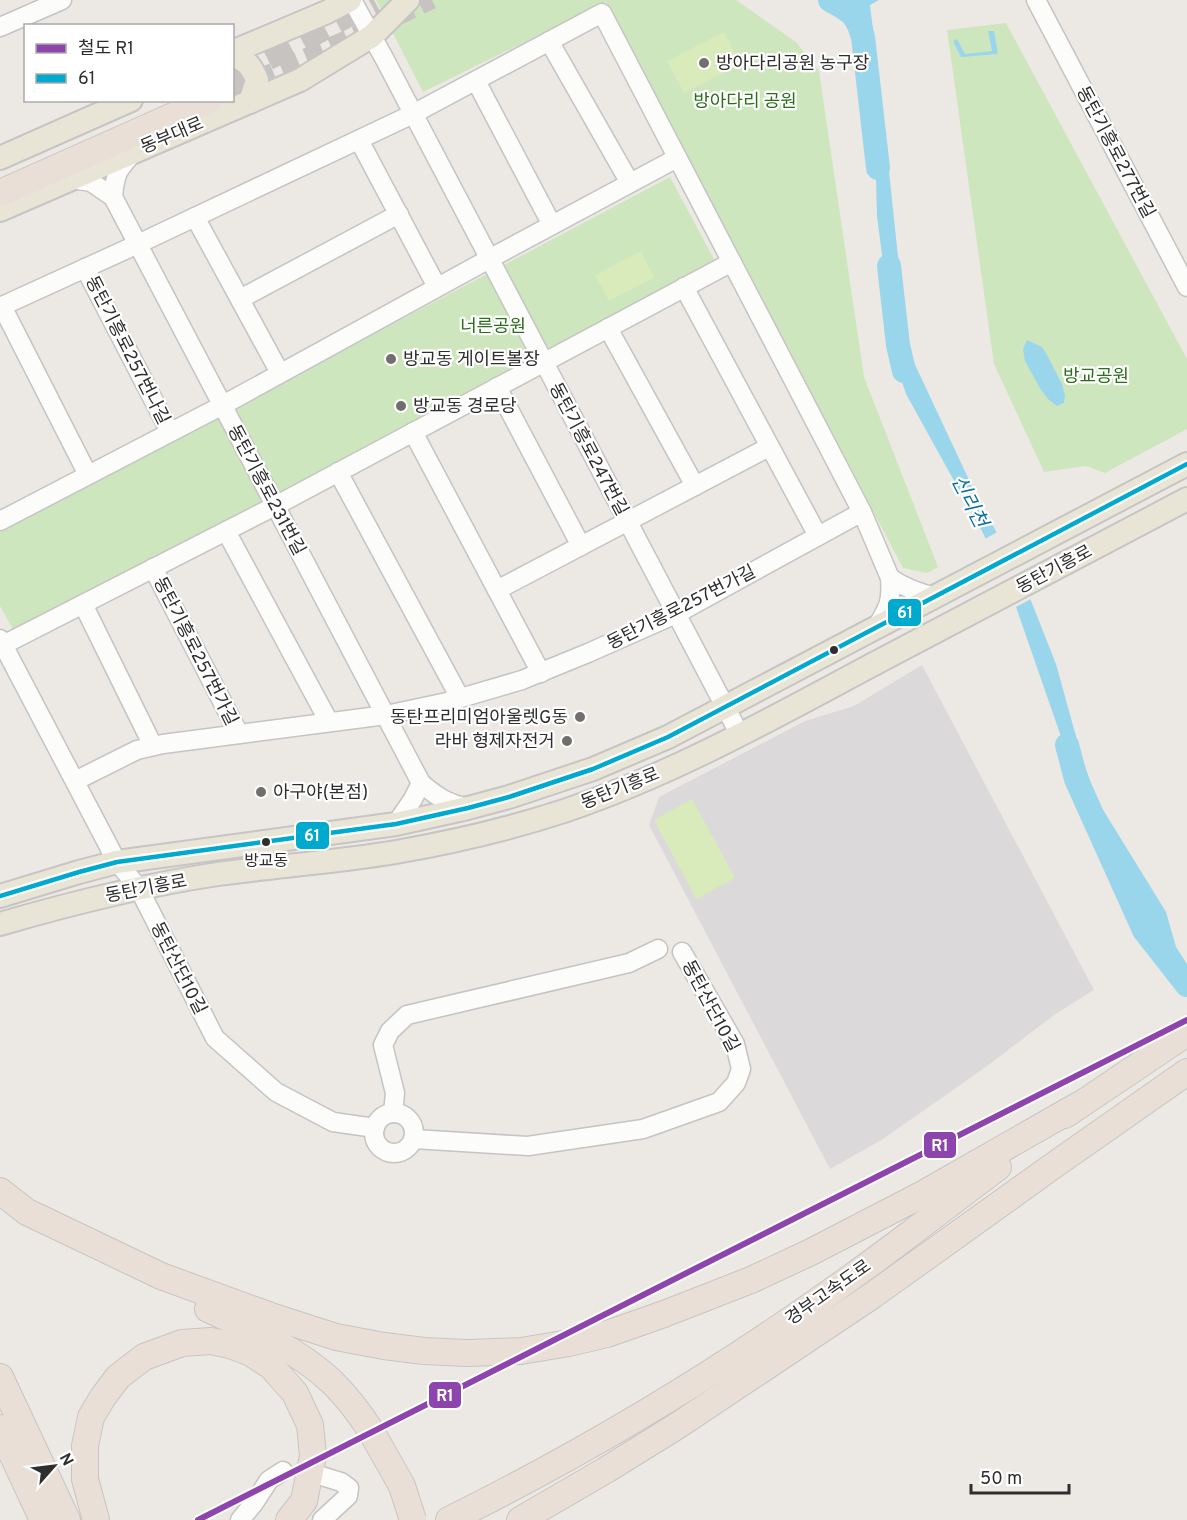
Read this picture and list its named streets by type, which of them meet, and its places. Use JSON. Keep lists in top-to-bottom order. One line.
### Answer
{"streets":{"highway":["동부대로","경부고속도로"],"main road":["동탄기흥로"],"street":["동탄기흥로277번길","동탄기흥로257번나길","동탄기흥로247번길","동탄기흥로231번길","동탄기흥로257번가길","동탄산단10길"]},"crossings":[["동부대로","동탄기흥로247번길"],["동탄기흥로257번나길","동탄기흥로247번길"],["동탄기흥로257번나길","동탄기흥로231번길"],["동탄기흥로247번길","동탄기흥로"],["동탄기흥로247번길","동탄기흥로257번가길"],["동탄기흥로231번길","동탄기흥로257번가길"],["동탄기흥로","동탄산단10길"],["동탄기흥로257번가길","동탄산단10길"]],"water":["신리천"],"parks":["방아다리 공원","너른공원","방교공원"],"places":["방아다리공원 농구장","방교동 게이트볼장","방교동 경로당","동탄프리미엄아울렛G동","라바 형제자전거","아구야(본점)","방교동"],"lines":["transit line 61","rail line R1"],"legend":["철도 R1","61"],"scale_bar":"50 m","north":"top right"}
